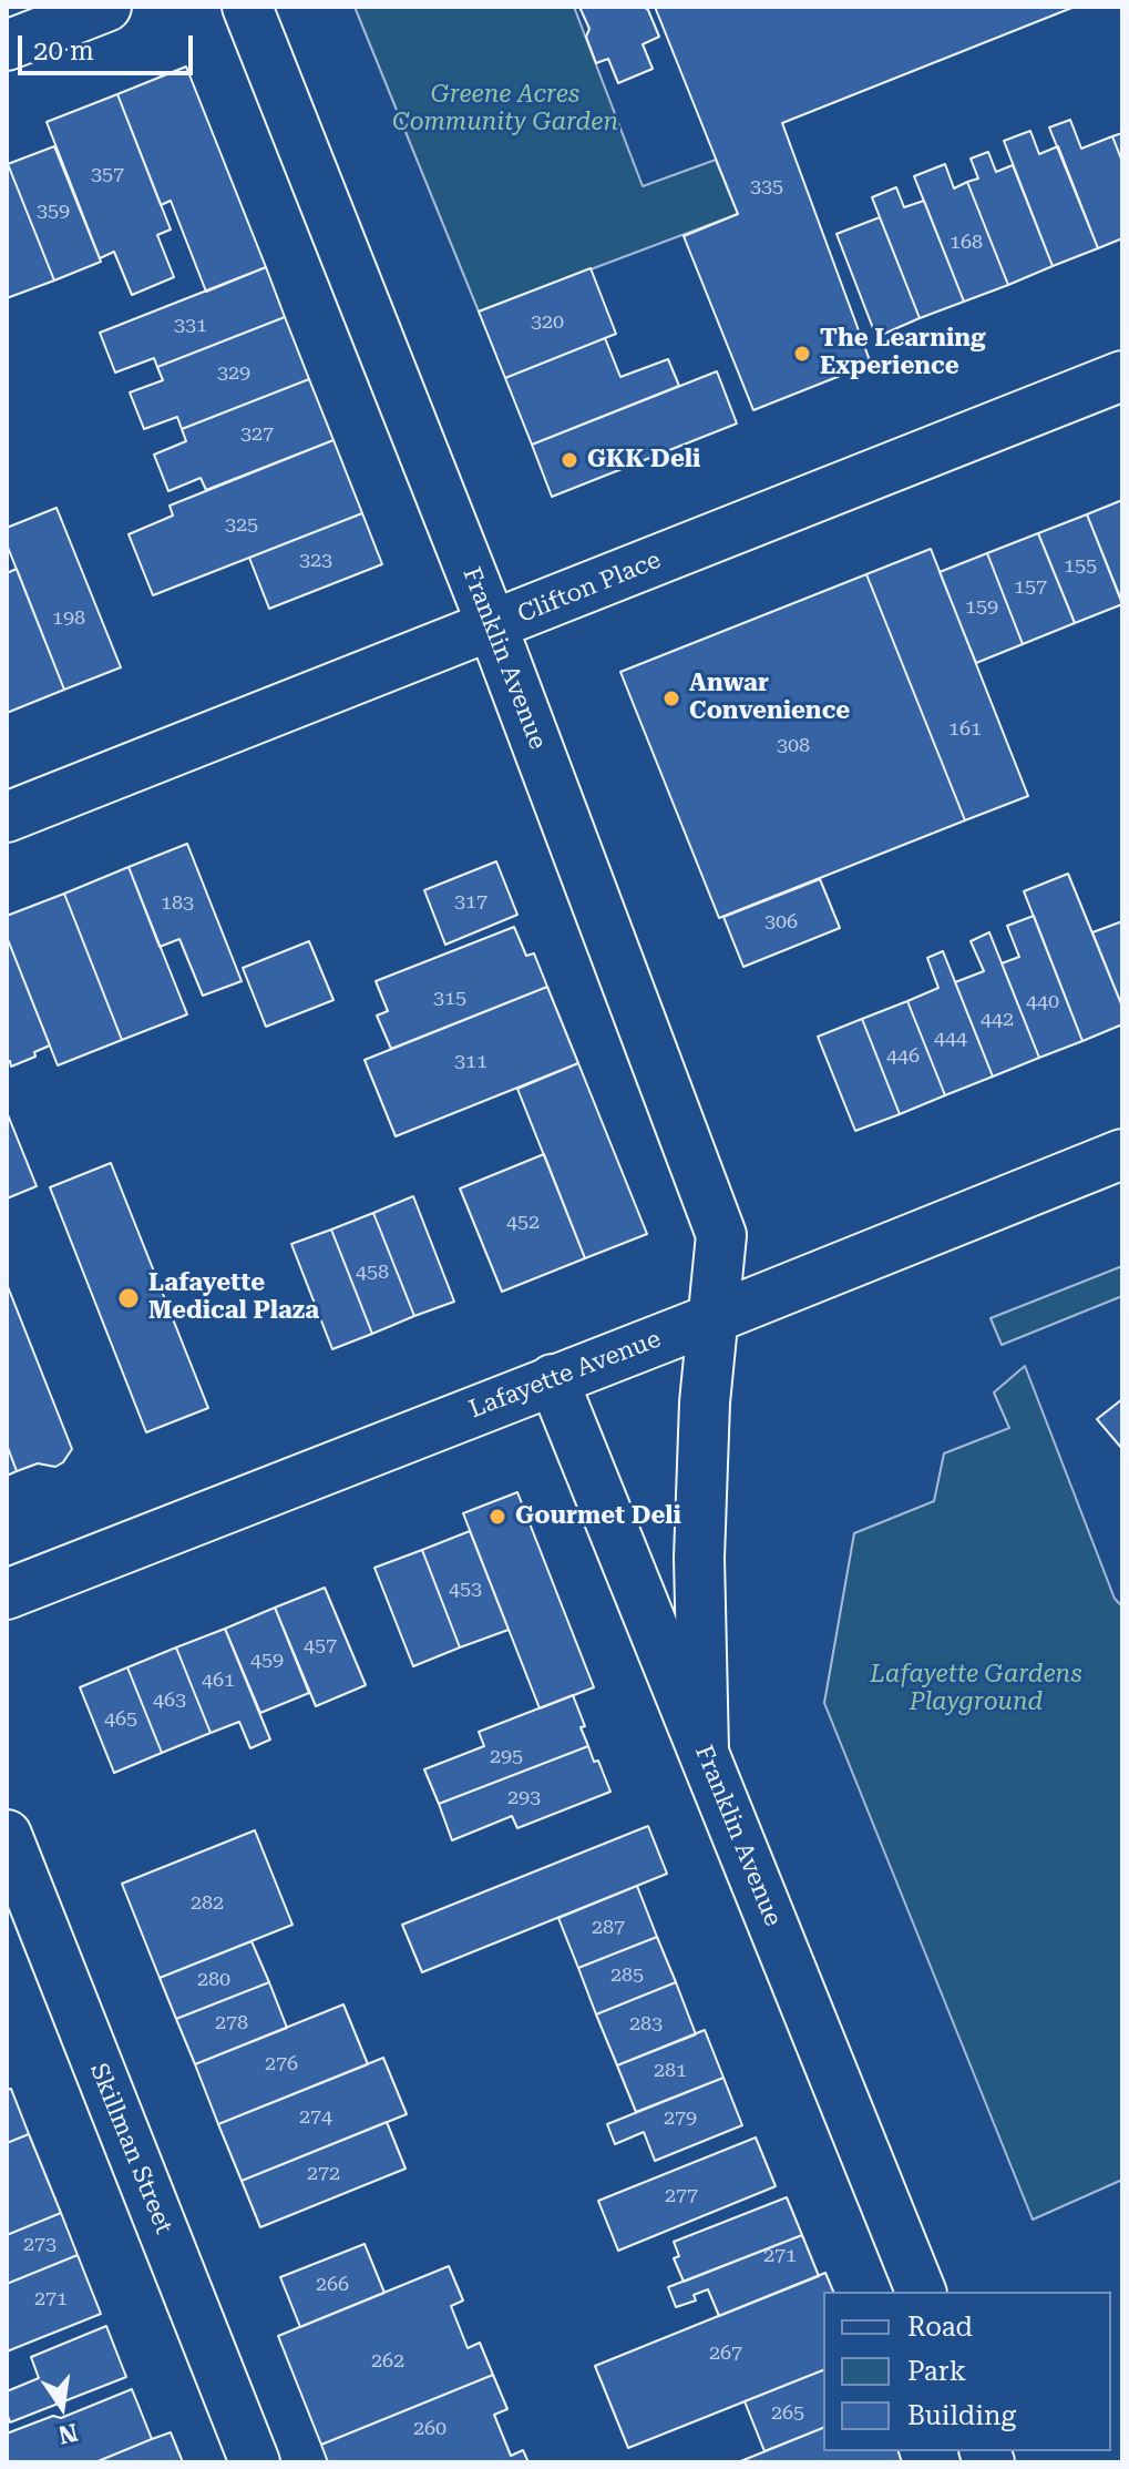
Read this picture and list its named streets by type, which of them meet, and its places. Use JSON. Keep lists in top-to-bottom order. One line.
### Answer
{"streets":{"street":["Clifton Place","Franklin Avenue","Lafayette Avenue","Skillman Street"]},"crossings":[["Clifton Place","Franklin Avenue"],["Franklin Avenue","Lafayette Avenue"]],"parks":["Greene Acres Community Garden","Lafayette Gardens Playground"],"places":["The Learning Experience","GKK Deli","Anwar Convenience","Lafayette Medical Plaza","Gourmet Deli"],"house_numbers":["357","335","359","168","320","331","329","327","325","323","155","157","159","198","161","308","317","183","306","315","440","442","444","446","311","452","458","453","457","459","461","463","465","295","293","282","287","285","280","278","283","276","281","274","279","272","277","273","271","266","271","267","262","265","260"],"legend":["Road","Park","Building"],"scale_bar":"20 m","north":"bottom"}
